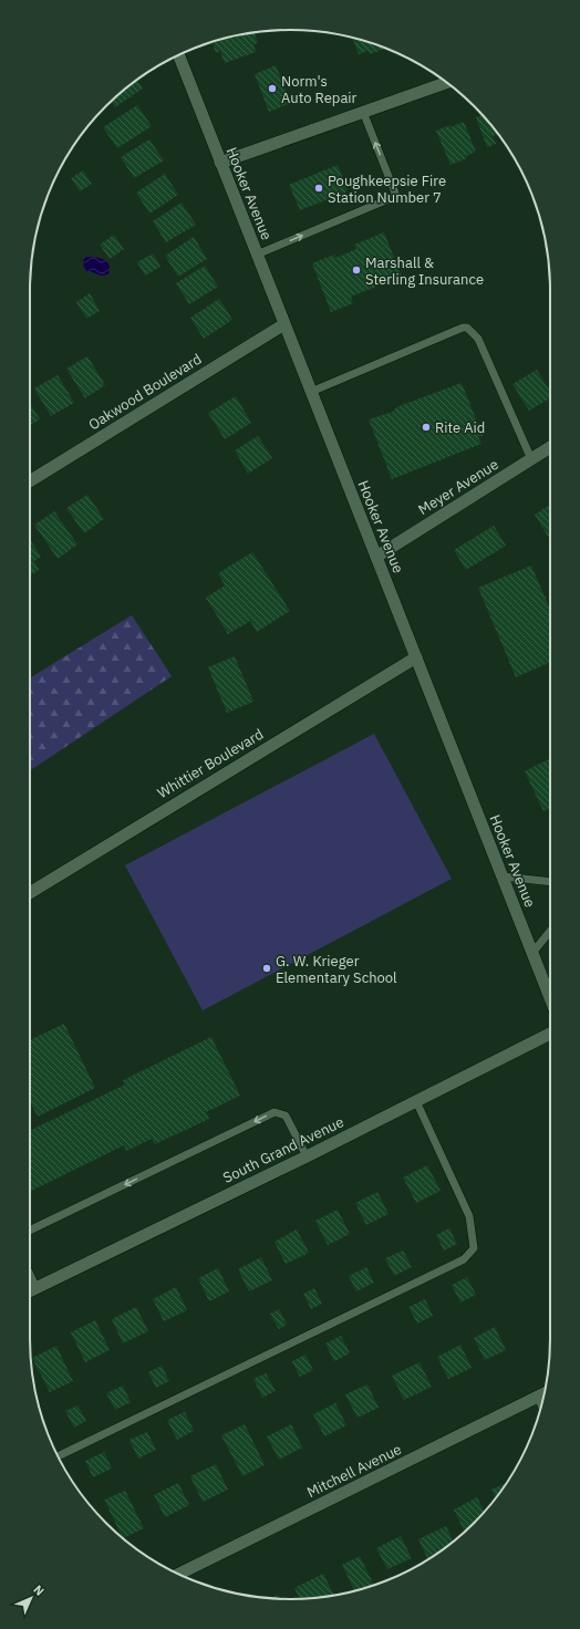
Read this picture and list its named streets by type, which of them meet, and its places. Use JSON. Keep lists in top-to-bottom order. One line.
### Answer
{"streets":{"street":["Hooker Avenue","Oakwood Boulevard","Meyer Avenue","Whittier Boulevard","South Grand Avenue","Mitchell Avenue"]},"crossings":[["Hooker Avenue","Oakwood Boulevard"],["Hooker Avenue","Meyer Avenue"],["Hooker Avenue","Whittier Boulevard"]],"places":["Norm's Auto Repair","Poughkeepsie Fire Station Number 7","Marshall & Sterling Insurance","Rite Aid","G. W. Krieger Elementary School"],"north":"top right"}
